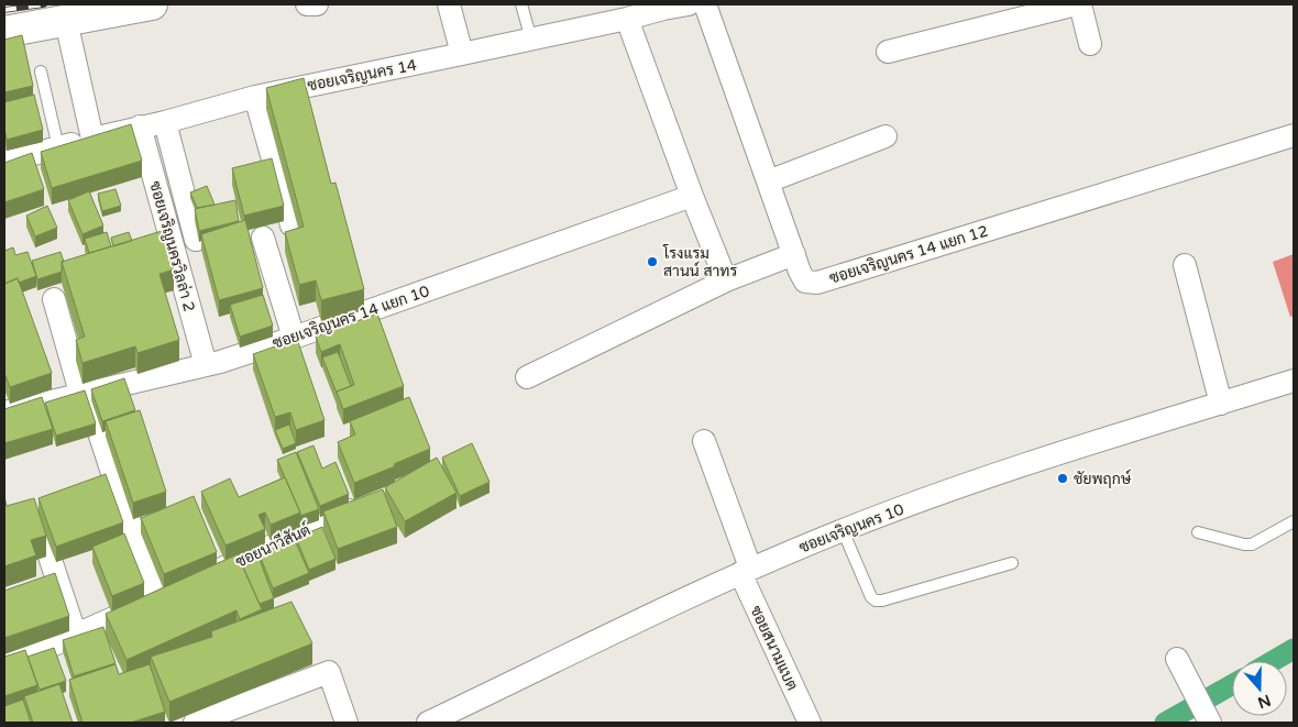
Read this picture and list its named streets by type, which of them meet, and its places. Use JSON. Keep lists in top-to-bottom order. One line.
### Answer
{"streets":{"street":["ซอยเจริญนคร 14","ซอยเจริญนครวิลล่า 2","ซอยเจริญนคร 14 แยก 12","ซอยเจริญนคร 14 แยก 10","ซอยเจริญนคร 10","ซอยนาวีสันต์","ซอยสนามแบต"]},"crossings":[["ซอยเจริญนคร 14","ซอยเจริญนครวิลล่า 2"],["ซอยเจริญนครวิลล่า 2","ซอยเจริญนคร 14 แยก 10"],["ซอยเจริญนคร 10","ซอยสนามแบต"]],"places":["โรงแรม สานน์ สาทร","ชัยพฤกษ์"],"north":"bottom"}
